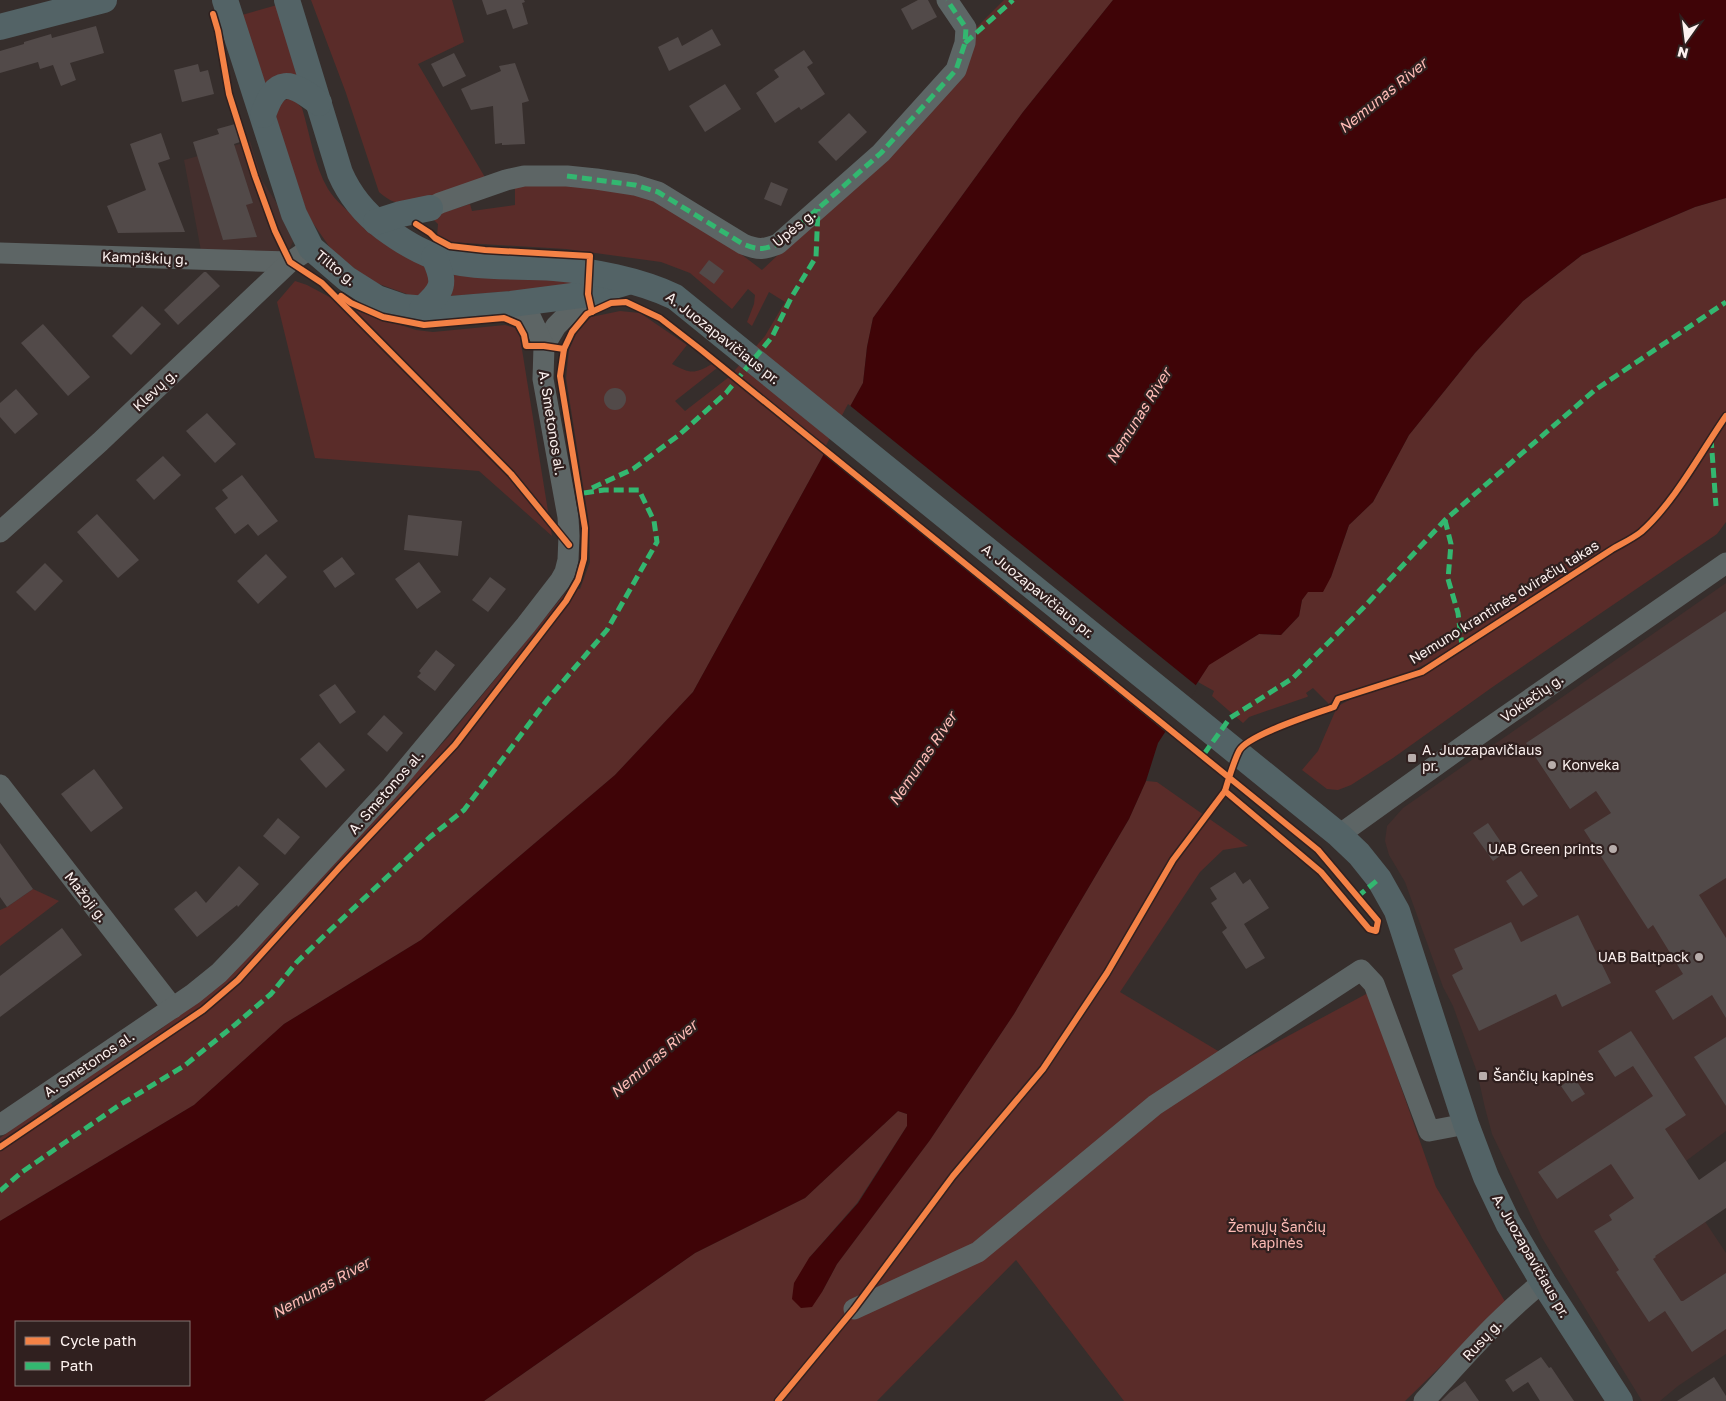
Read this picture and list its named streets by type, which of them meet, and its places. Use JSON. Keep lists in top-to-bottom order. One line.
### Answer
{"streets":{"main road":["Tilto g.","A. Juozapavičiaus pr."],"street":["Upės g.","Kampiškių g.","Klevų g.","A. Smetonos al.","Vokiečių g.","Mažoji g.","Rusų g."],"cycle path":["Nemuno krantinės dviračių takas"]},"crossings":[["Kampiškių g.","Tilto g."],["Kampiškių g.","Klevų g."],["Tilto g.","A. Juozapavičiaus pr."],["Tilto g.","Klevų g."],["Tilto g.","A. Smetonos al."],["A. Juozapavičiaus pr.","Vokiečių g."],["A. Juozapavičiaus pr.","Rusų g."],["A. Smetonos al.","Mažoji g."]],"water":["Nemunas River"],"parks":["Žemųjų Šančių kapinės"],"places":{"transit":["A. Juozapavičiaus pr.","Šančių kapinės"],"other":["Konveka","UAB Green prints","UAB Baltpack"]},"legend":["Cycle path","Path"],"north":"bottom"}
